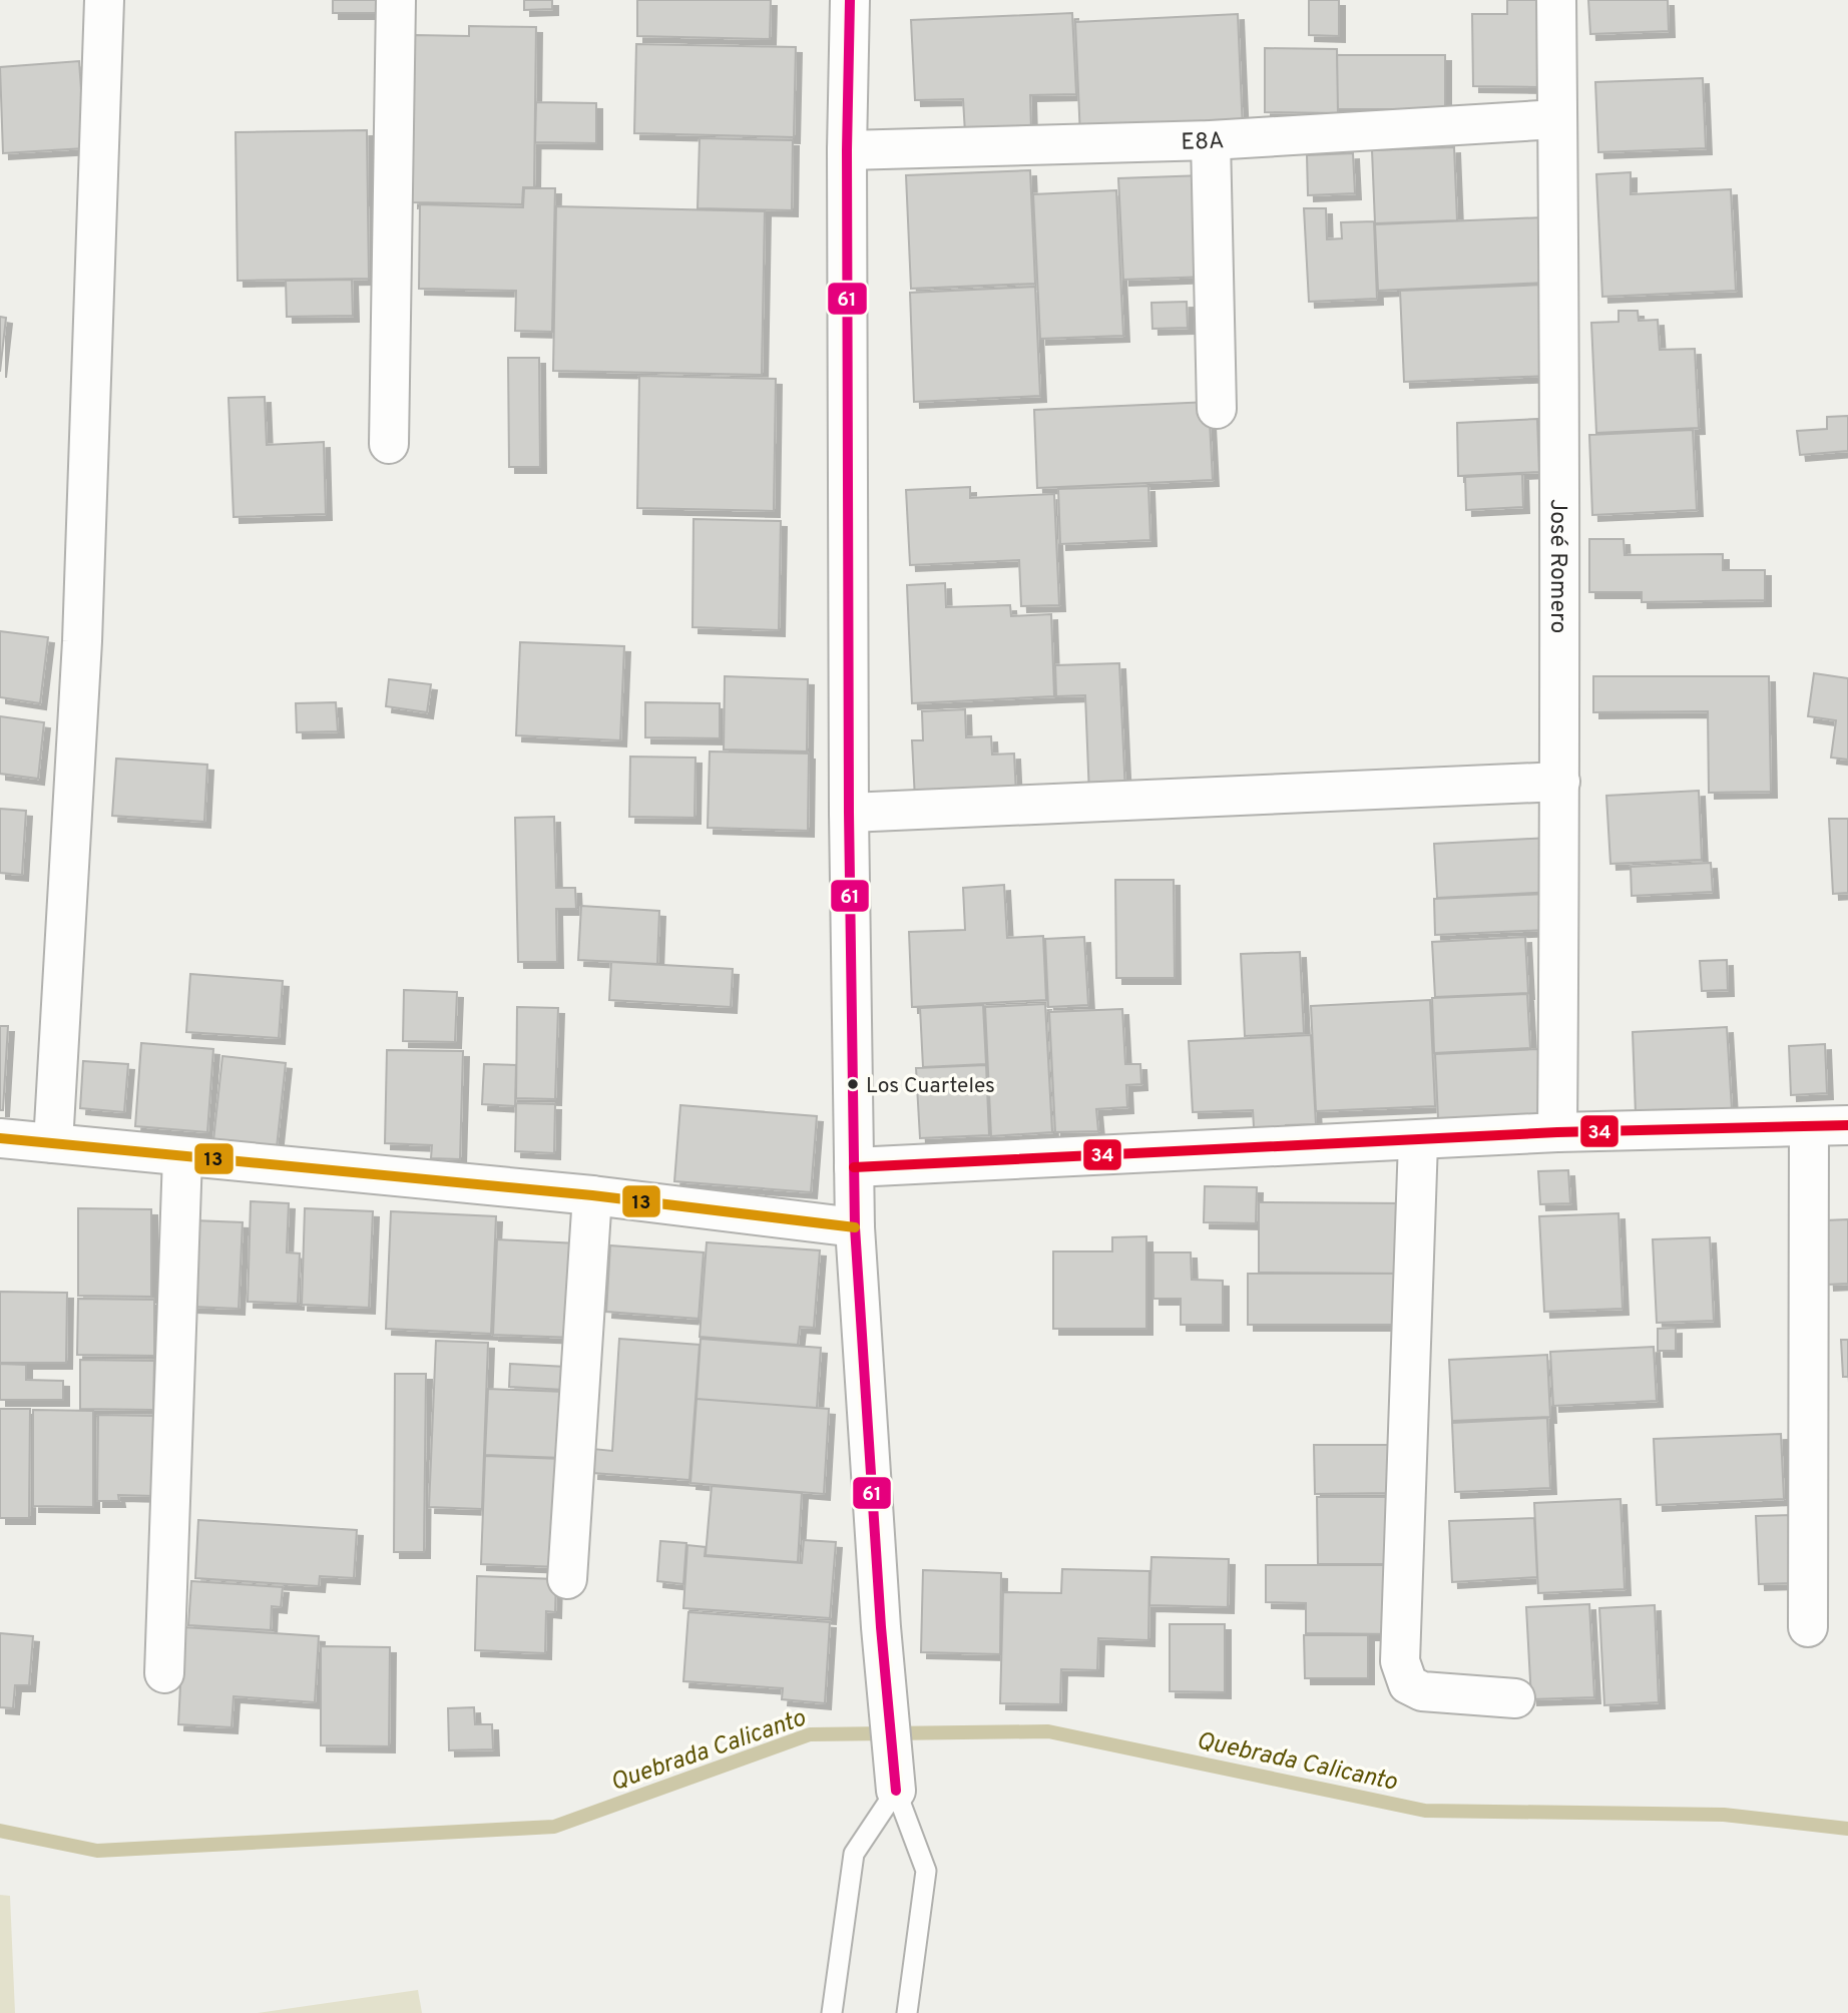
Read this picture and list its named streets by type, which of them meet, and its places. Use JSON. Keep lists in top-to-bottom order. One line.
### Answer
{"streets":{"street":["E8A","José Romero"]},"crossings":[["E8A","José Romero"]],"water":["Quebrada Calicanto"],"places":["Los Cuarteles"],"lines":["transit line 61","transit line 34","transit line 13"]}
